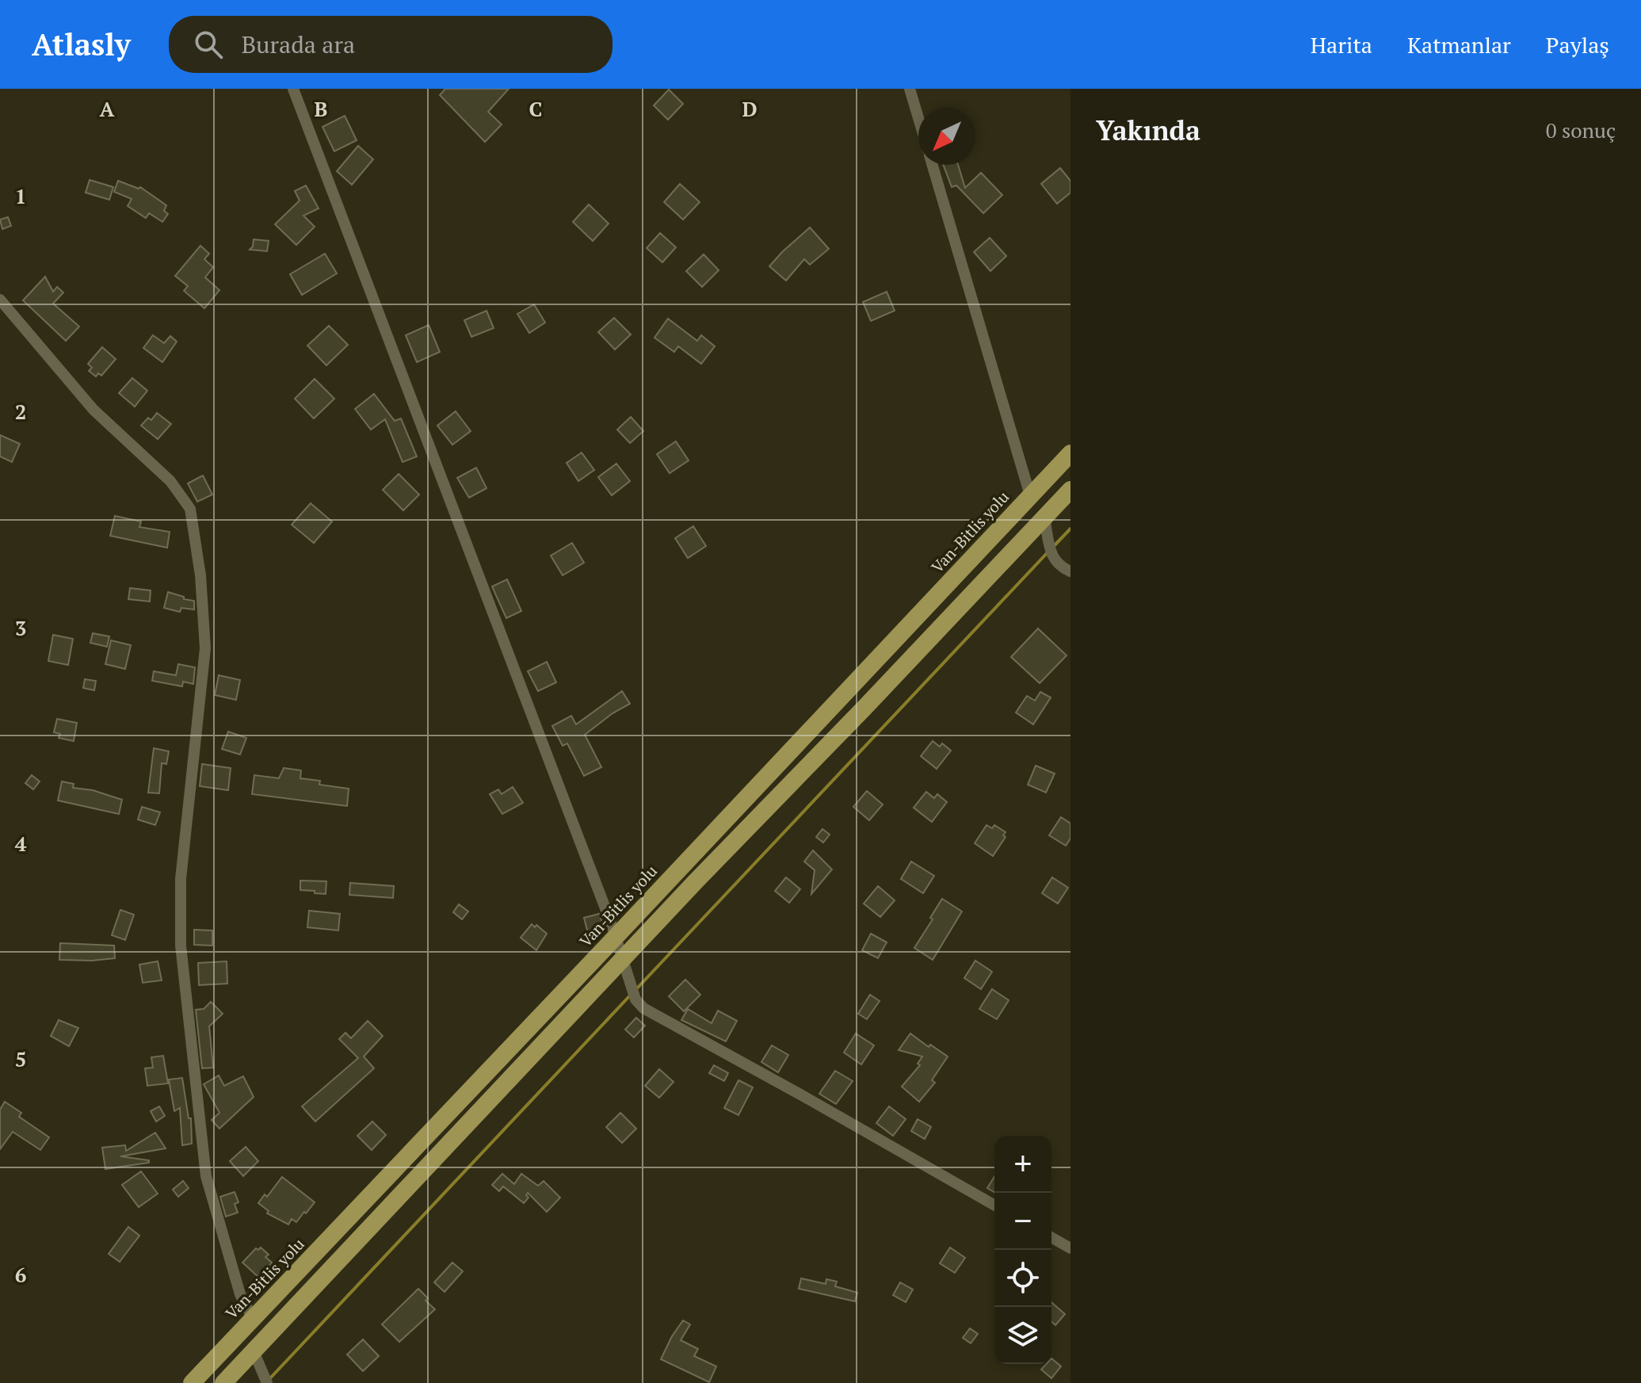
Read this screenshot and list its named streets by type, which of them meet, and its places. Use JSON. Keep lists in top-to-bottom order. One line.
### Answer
{"streets":{"highway":["Van-Bitlis yolu"]},"north":"bottom left","page":{"header":"Atlasly","search":"Burada ara","nav":["Harita","Katmanlar","Paylaş"],"heading":["Yakında","0 sonuç"],"map_buttons":["+","−"]},"grid":{"columns":["A","B","C","D"],"rows":["1","2","3","4","5","6"]}}
